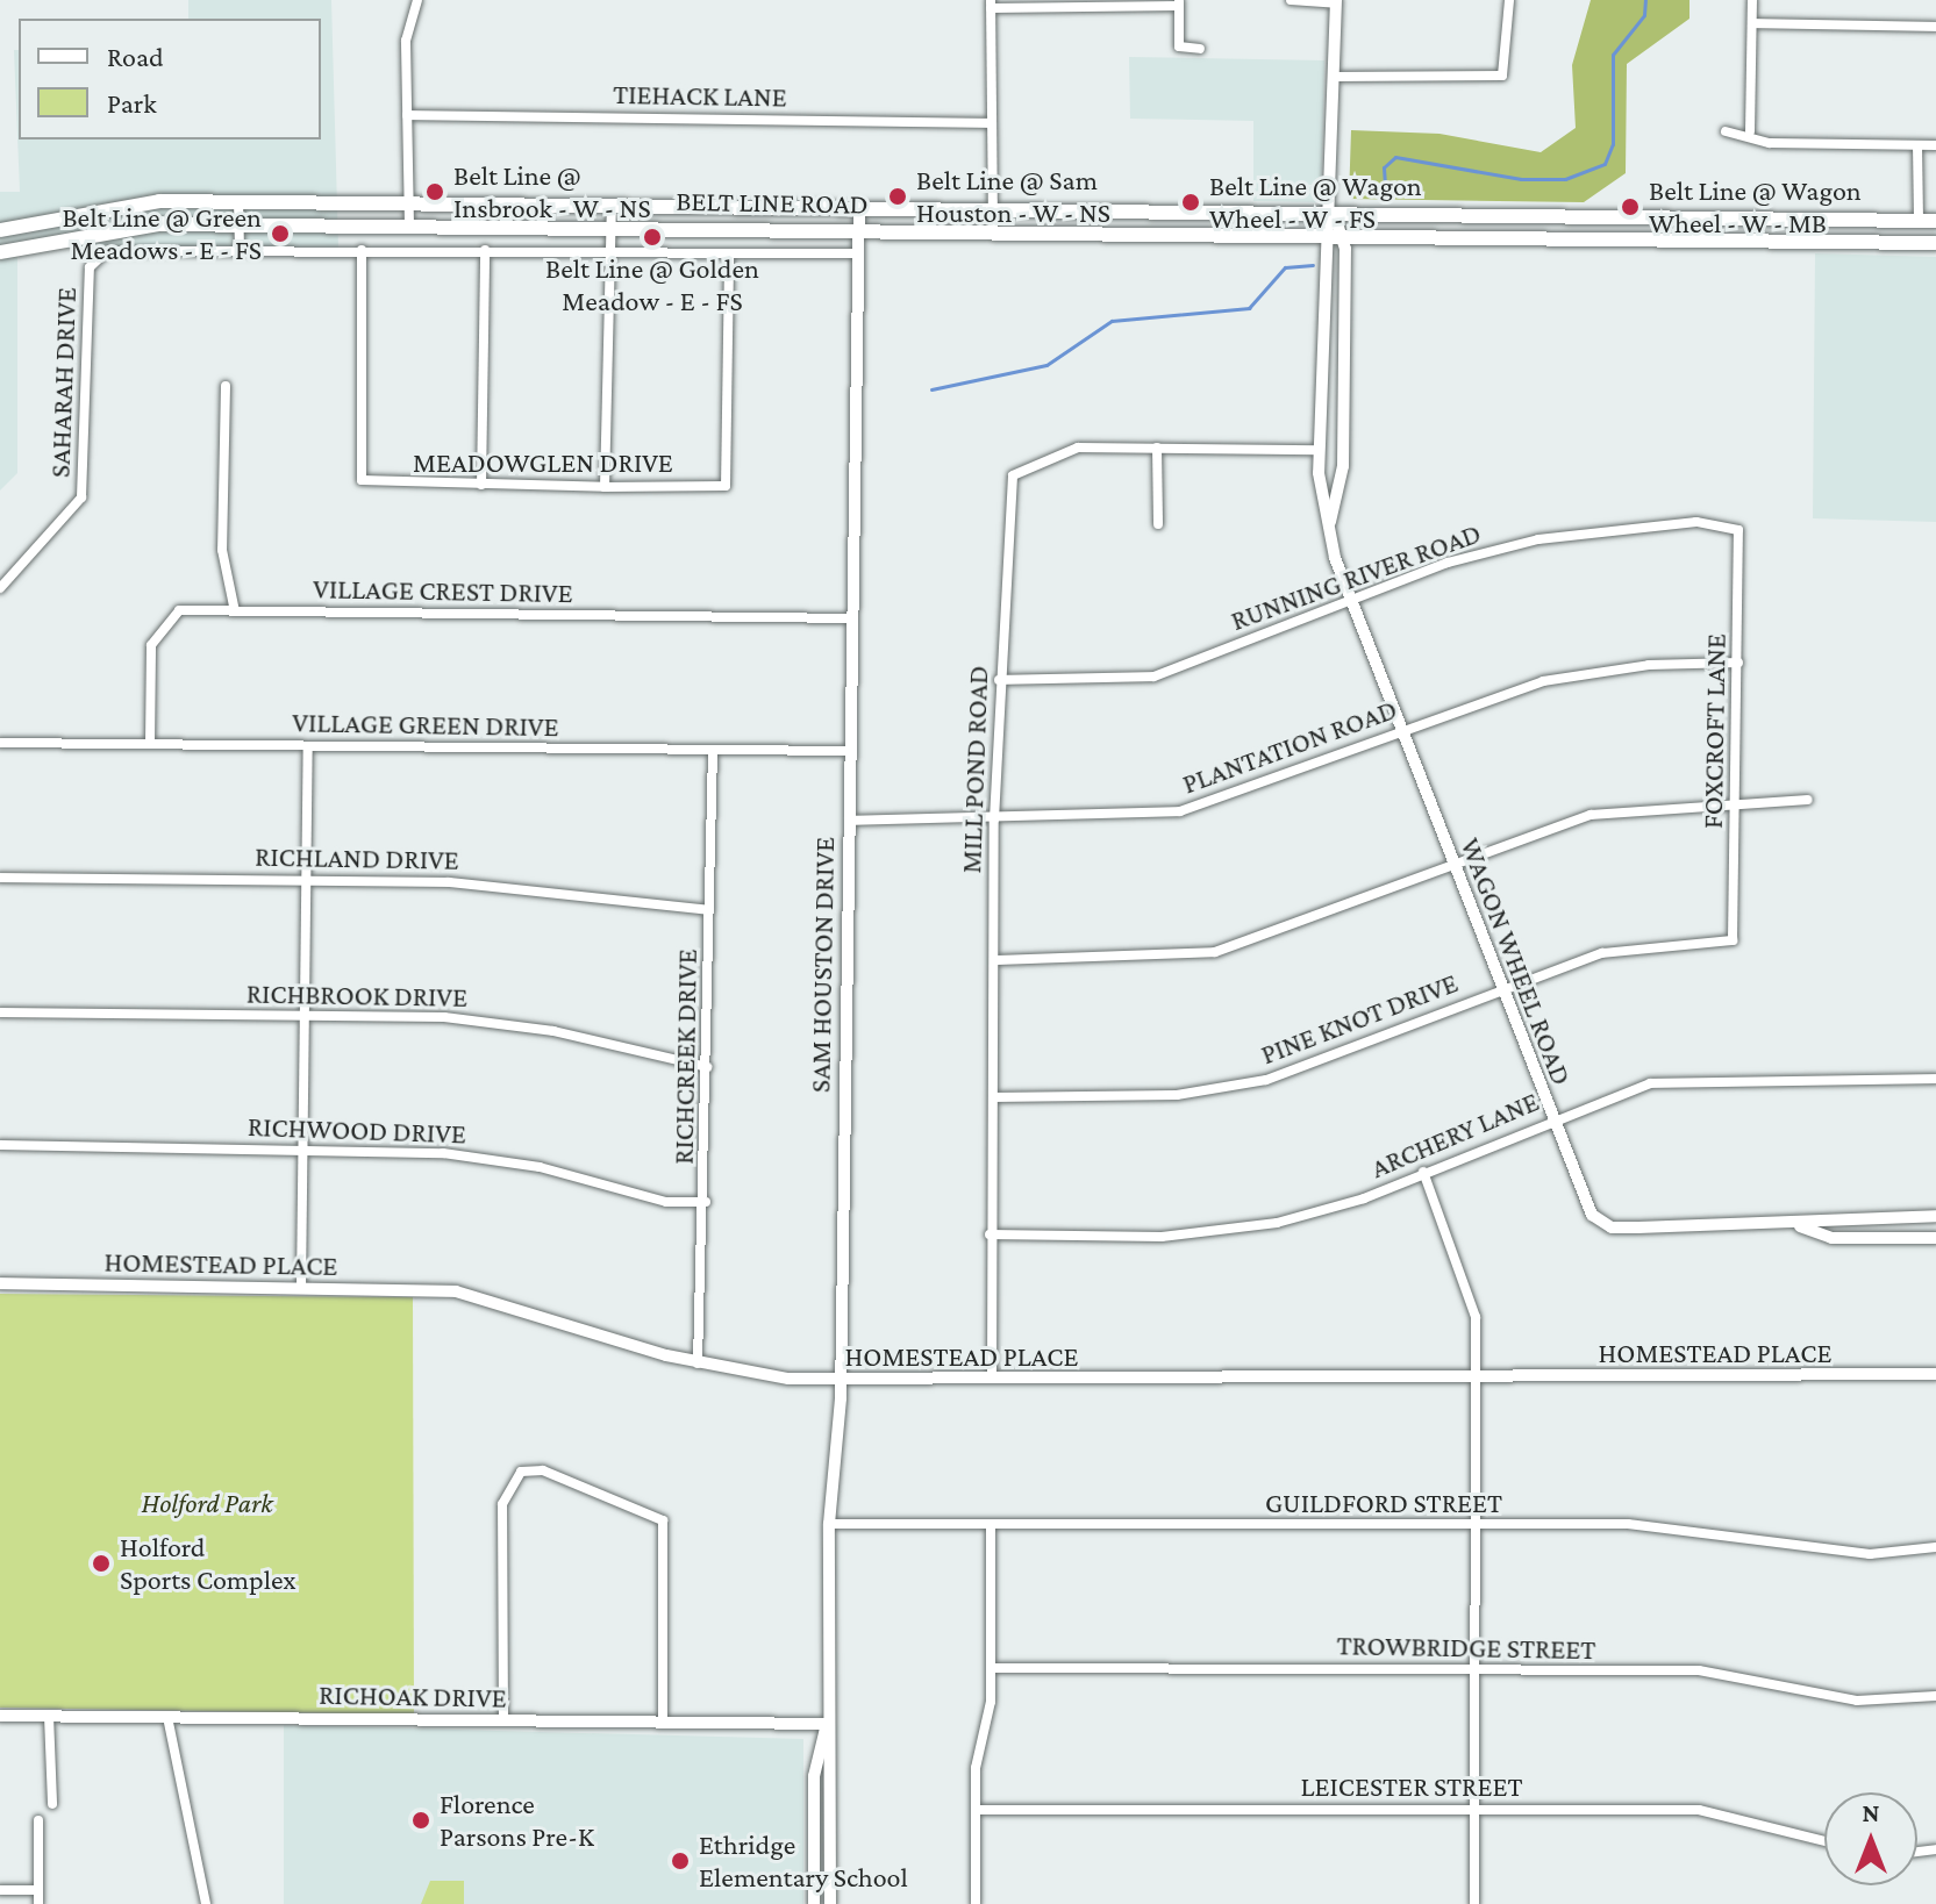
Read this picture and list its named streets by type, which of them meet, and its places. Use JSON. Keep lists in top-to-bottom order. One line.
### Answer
{"streets":{"main road":["BELT LINE ROAD"],"street":["TIEHACK LANE","SAHARAH DRIVE","MEADOWGLEN DRIVE","RUNNING RIVER ROAD","VILLAGE CREST DRIVE","VILLAGE GREEN DRIVE","FOXCROFT LANE","PLANTATION ROAD","MILL POND ROAD","RICHLAND DRIVE","WAGON WHEEL ROAD","SAM HOUSTON DRIVE","RICHBROOK DRIVE","PINE KNOT DRIVE","RICHCREEK DRIVE","RICHWOOD DRIVE","ARCHERY LANE","HOMESTEAD PLACE","GUILDFORD STREET","TROWBRIDGE STREET","RICHOAK DRIVE","LEICESTER STREET"]},"crossings":[["BELT LINE ROAD","WAGON WHEEL ROAD"],["BELT LINE ROAD","SAM HOUSTON DRIVE"],["RUNNING RIVER ROAD","FOXCROFT LANE"],["RUNNING RIVER ROAD","MILL POND ROAD"],["RUNNING RIVER ROAD","WAGON WHEEL ROAD"],["VILLAGE CREST DRIVE","VILLAGE GREEN DRIVE"],["VILLAGE CREST DRIVE","SAM HOUSTON DRIVE"],["VILLAGE GREEN DRIVE","SAM HOUSTON DRIVE"],["VILLAGE GREEN DRIVE","RICHCREEK DRIVE"],["FOXCROFT LANE","PLANTATION ROAD"],["FOXCROFT LANE","PINE KNOT DRIVE"],["PLANTATION ROAD","MILL POND ROAD"],["PLANTATION ROAD","WAGON WHEEL ROAD"],["PLANTATION ROAD","SAM HOUSTON DRIVE"],["MILL POND ROAD","WAGON WHEEL ROAD"],["MILL POND ROAD","PINE KNOT DRIVE"],["MILL POND ROAD","ARCHERY LANE"],["MILL POND ROAD","HOMESTEAD PLACE"],["RICHLAND DRIVE","RICHCREEK DRIVE"],["WAGON WHEEL ROAD","PINE KNOT DRIVE"],["WAGON WHEEL ROAD","ARCHERY LANE"],["SAM HOUSTON DRIVE","HOMESTEAD PLACE"],["SAM HOUSTON DRIVE","GUILDFORD STREET"],["SAM HOUSTON DRIVE","RICHOAK DRIVE"],["RICHBROOK DRIVE","RICHCREEK DRIVE"],["RICHCREEK DRIVE","RICHWOOD DRIVE"],["RICHCREEK DRIVE","HOMESTEAD PLACE"]],"parks":["Holford Park"],"places":["Belt Line @ Insbrook - W - NS","Belt Line @ Sam Houston - W - NS","Belt Line @ Wagon Wheel - W - FS","Belt Line @ Wagon Wheel - W - MB","Belt Line @ Green Meadows - E - FS","Belt Line @ Golden Meadow - E - FS","Holford Sports Complex","Florence Parsons Pre-K","Ethridge Elementary School"],"legend":["Road","Park"],"north":"top"}
